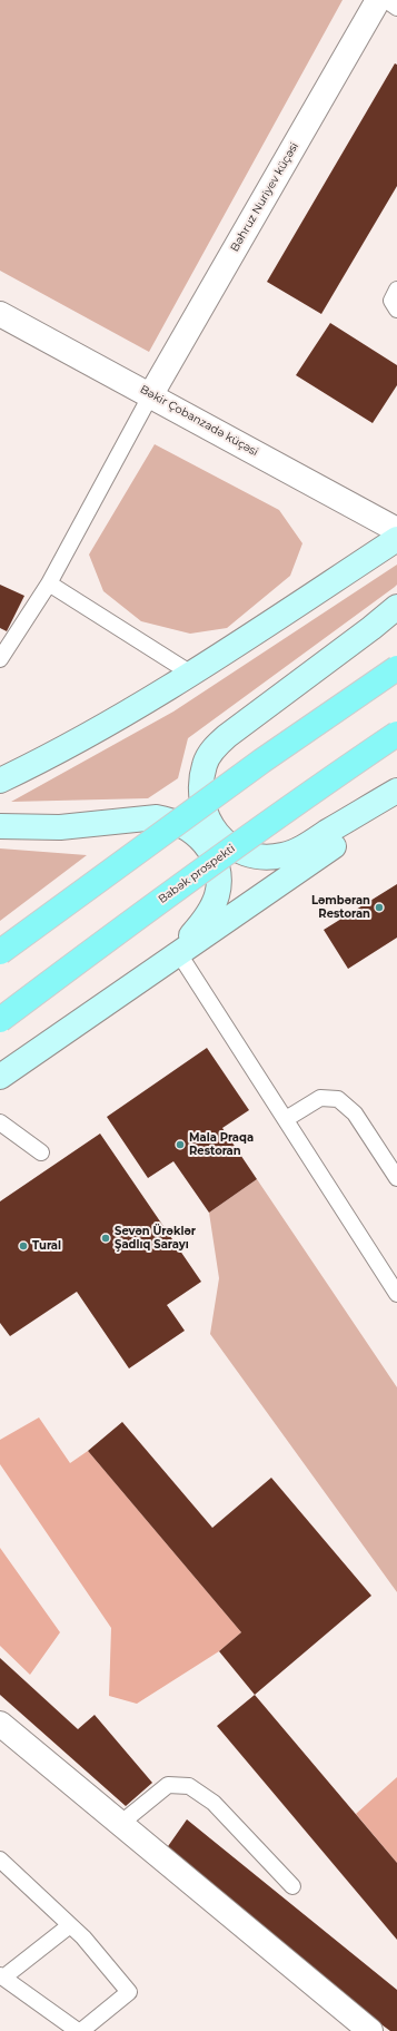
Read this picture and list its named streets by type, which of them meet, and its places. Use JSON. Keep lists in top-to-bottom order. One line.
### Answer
{"streets":{"main road":["Babək prospekti"],"street":["Bəhruz Nuriyev küçəsi","Bəkir Çobanzadə küçəsi"]},"crossings":[["Bəhruz Nuriyev küçəsi","Bəkir Çobanzadə küçəsi"]],"places":["Ləmbəran Restoran","Mala Praqa Restoran","Sevən Ürəklər Şadlıq Sarayı","Tural"]}
